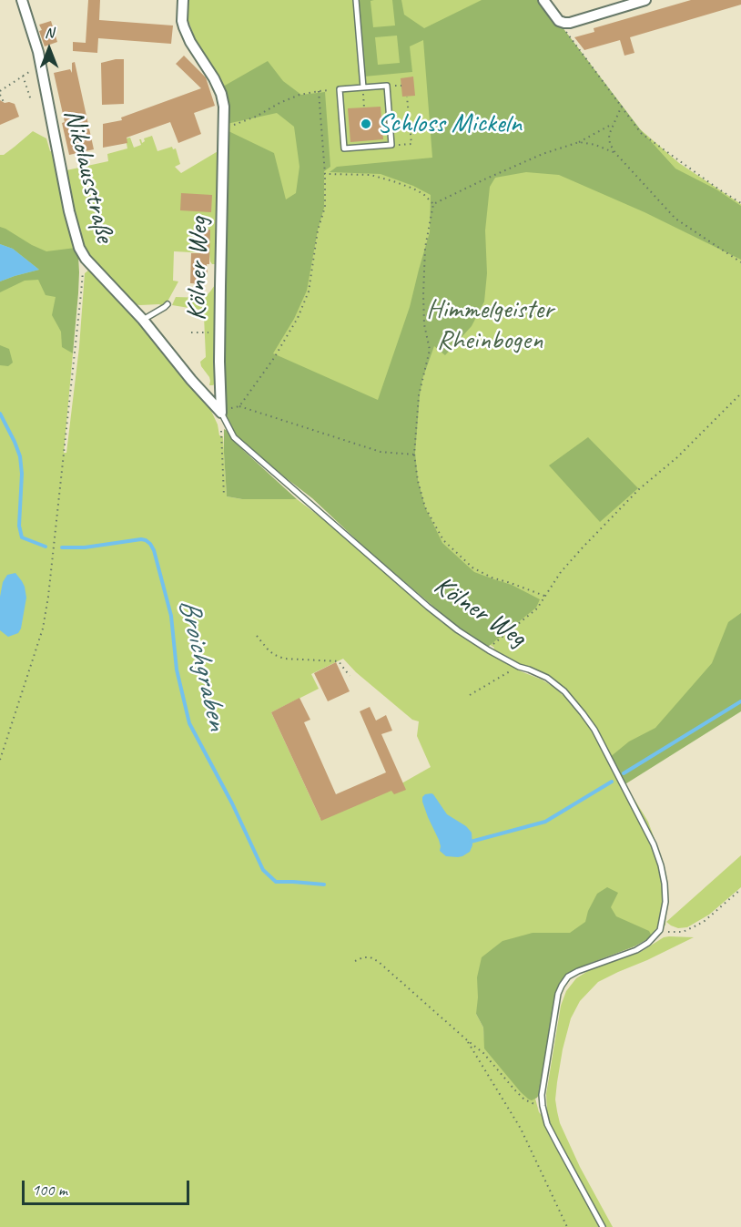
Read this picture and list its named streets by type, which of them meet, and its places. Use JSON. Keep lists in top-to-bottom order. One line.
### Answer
{"streets":{"street":["Nikolausstraße","Kölner Weg"]},"crossings":[["Nikolausstraße","Kölner Weg"]],"water":["Broichgraben"],"parks":["Himmelgeister Rheinbogen"],"places":["Schloss Mickeln"],"scale_bar":"100 m","north":"top"}
